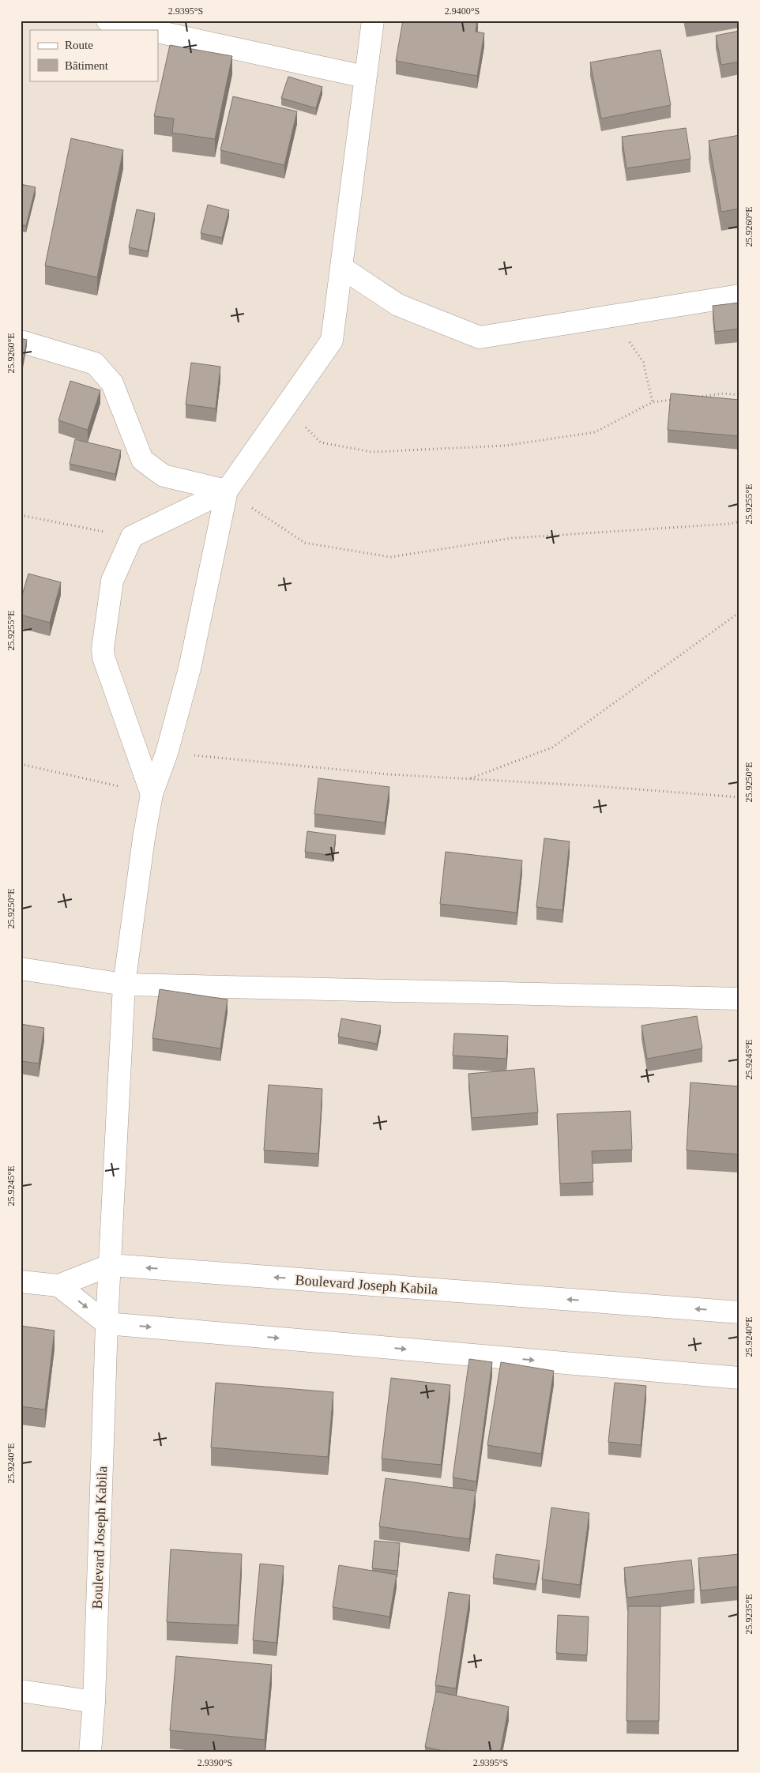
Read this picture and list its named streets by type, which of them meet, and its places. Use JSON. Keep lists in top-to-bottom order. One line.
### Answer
{"streets":{"street":["Boulevard Joseph Kabila"]},"legend":["Route","Bâtiment"],"coordinates":["2.9395°S","2.9400°S","25.9260°E","25.9255°E","25.9250°E","25.9245°E","25.9240°E","25.9235°E","2.9390°S"]}
